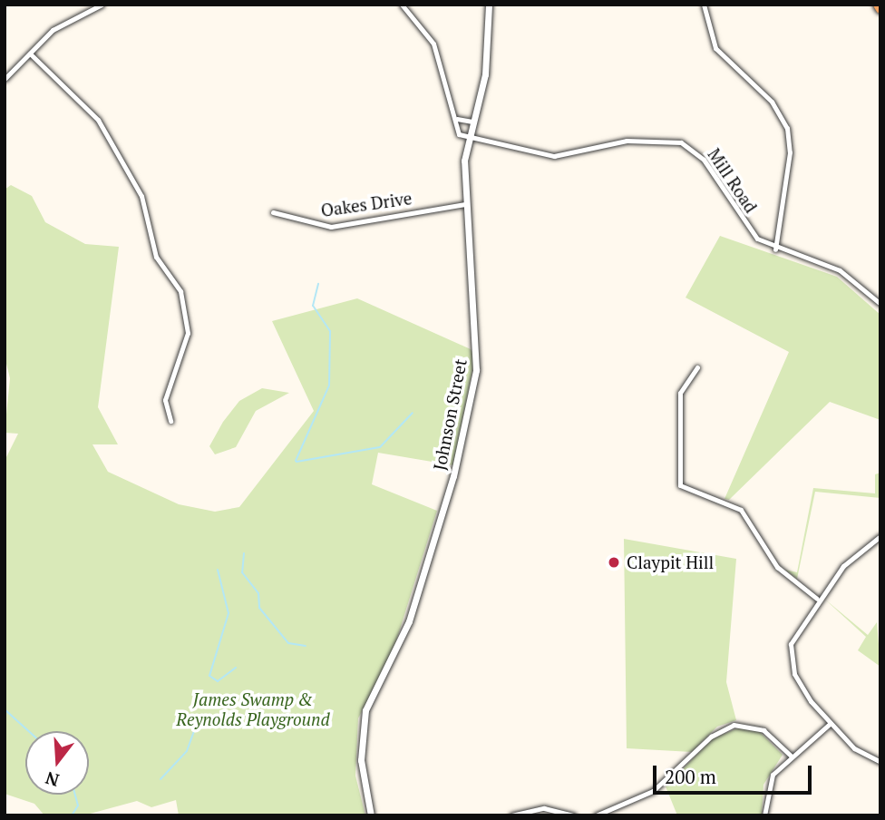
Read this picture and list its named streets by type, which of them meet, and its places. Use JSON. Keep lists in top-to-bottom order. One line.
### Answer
{"streets":{"street":["Mill Road","Oakes Drive","Johnson Street"]},"crossings":[["Mill Road","Johnson Street"],["Oakes Drive","Johnson Street"]],"parks":["James Swamp & Reynolds Playground"],"places":["Claypit Hill"],"scale_bar":"200 m","north":"bottom"}
